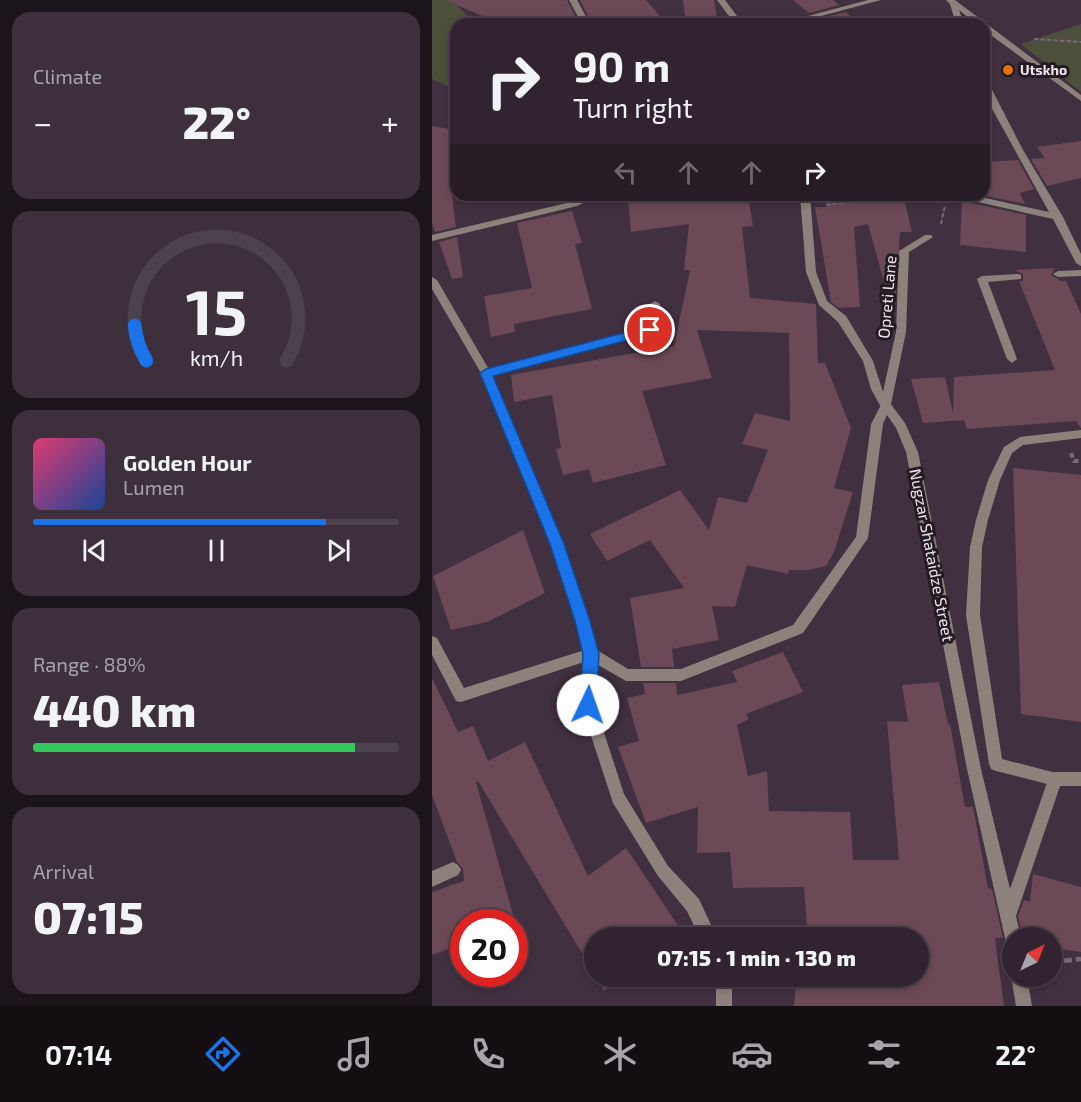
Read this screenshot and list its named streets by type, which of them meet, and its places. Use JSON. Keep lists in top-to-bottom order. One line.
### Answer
{"streets":{"street":["Opreti Lane","Nugzar Shataidze Street"]},"crossings":[["Opreti Lane","Nugzar Shataidze Street"]],"places":["Utskho"],"north":"top right","page":{"tile":["Climate",["Range · 88%","440 km"],["Arrival","07:15"]],"turn":["90 m","Turn right"],"heat":["−","22°","+"],"song":["Golden Hour","Lumen"],"limit":"20","trip":"07:15 · 1 min · 130 m","tabs":["07:14","22°"],"gauge":["15","km/h"]}}
